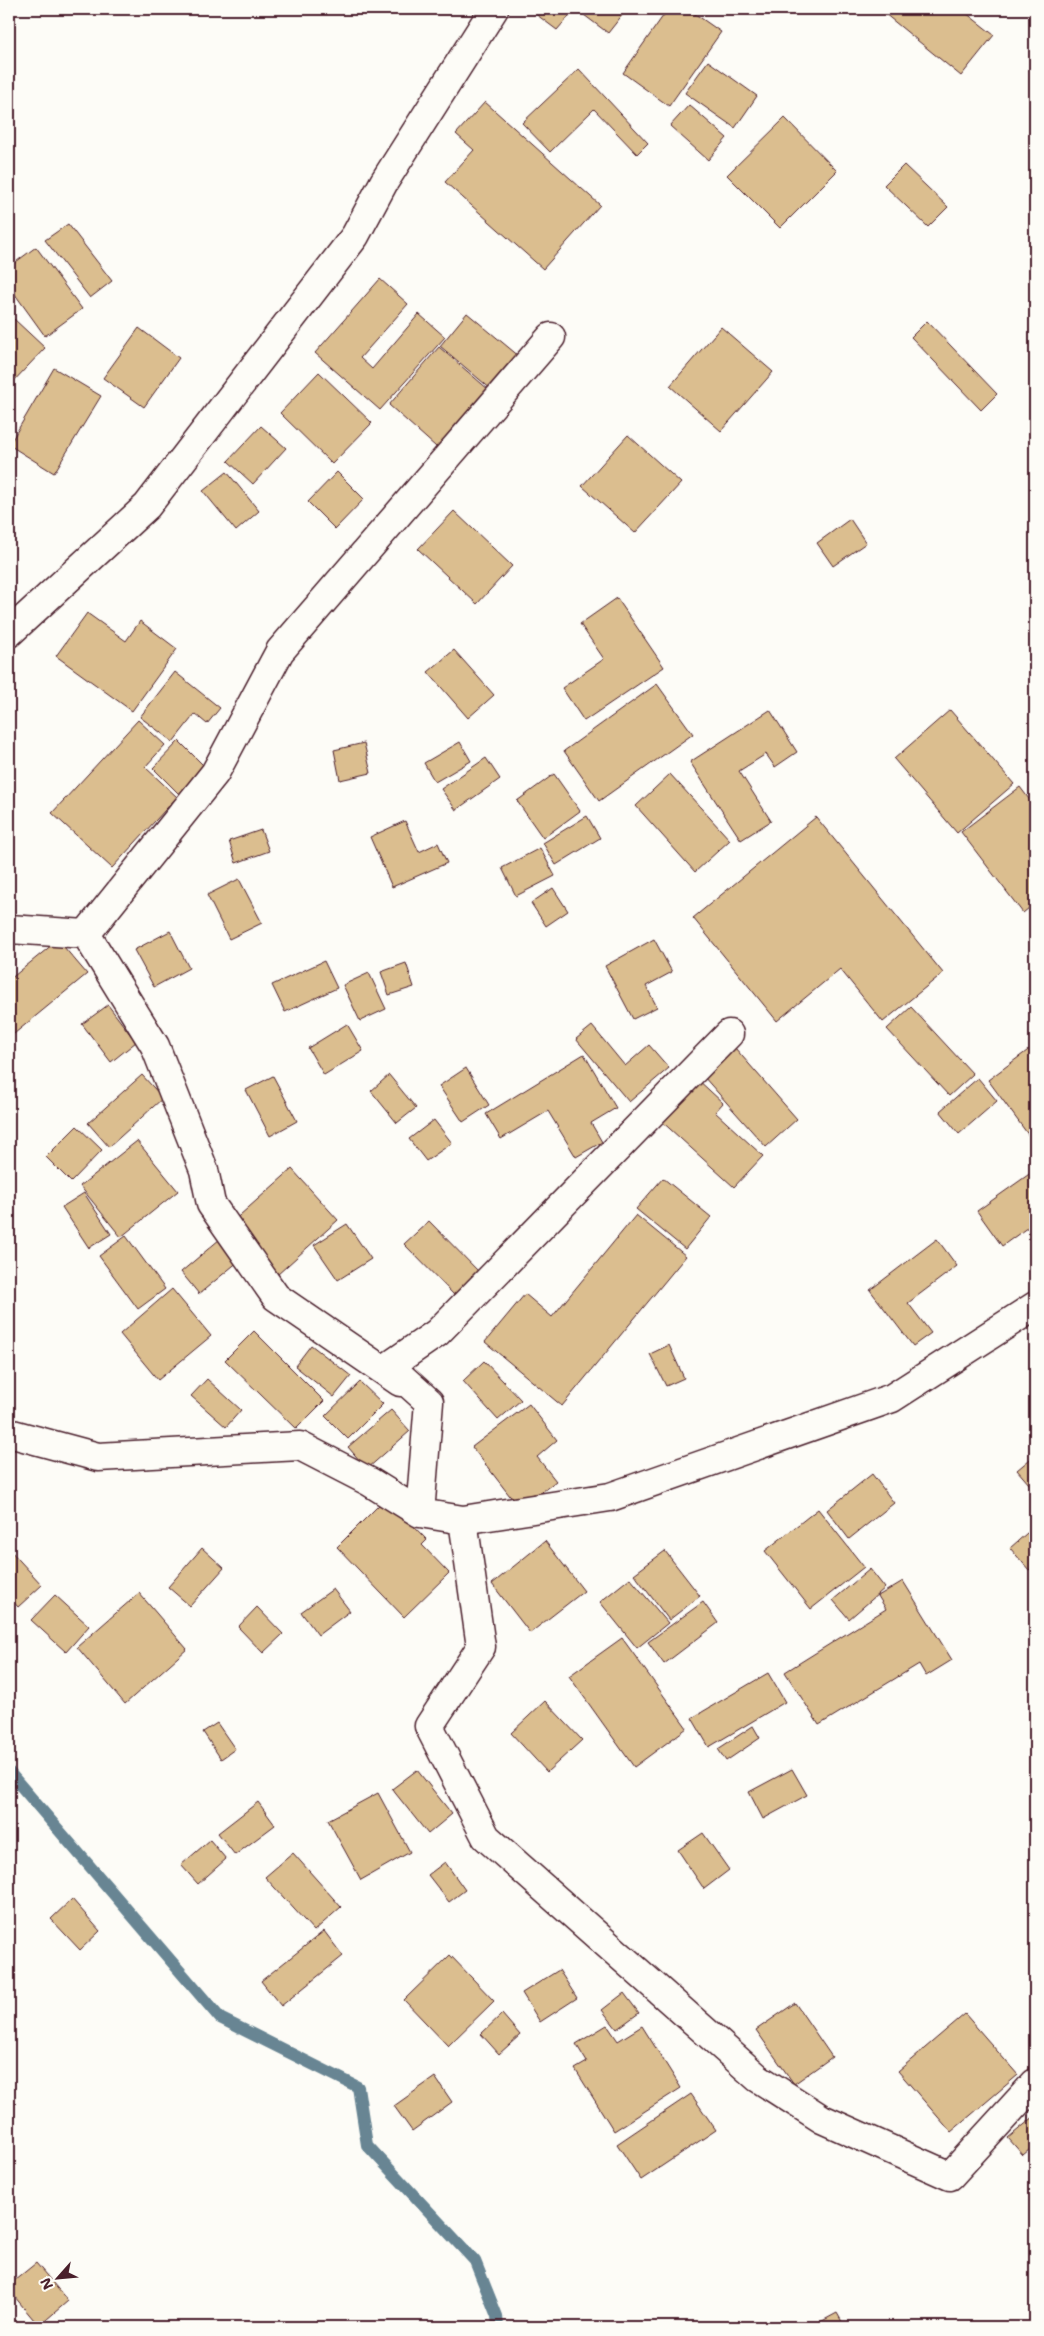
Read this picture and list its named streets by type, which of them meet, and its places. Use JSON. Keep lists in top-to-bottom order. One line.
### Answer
{"north":"bottom left"}
